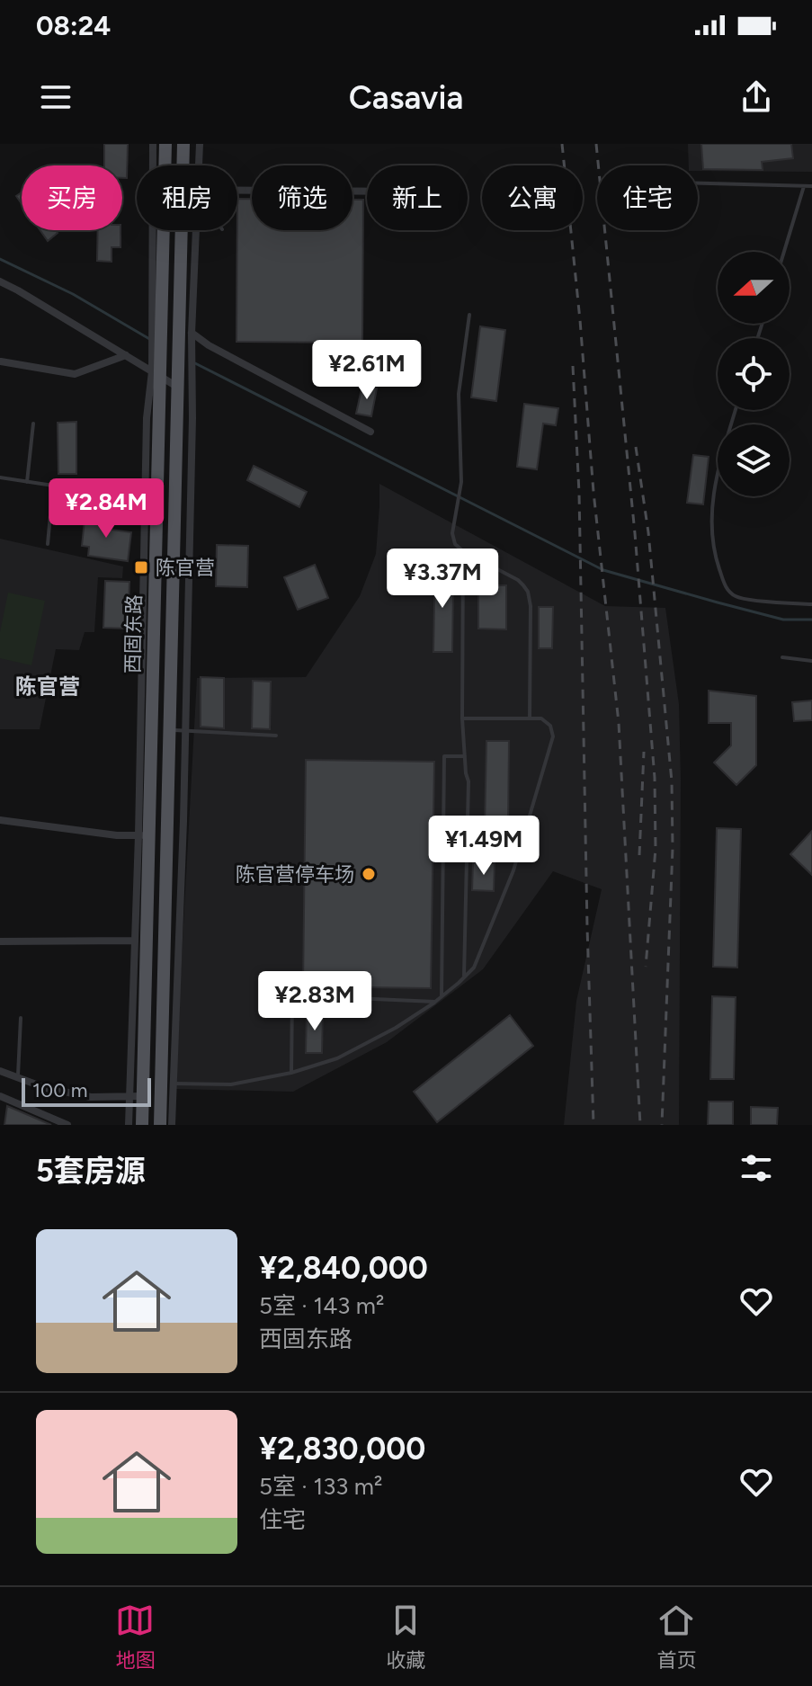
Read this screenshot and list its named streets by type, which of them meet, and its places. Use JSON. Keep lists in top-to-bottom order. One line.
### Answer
{"streets":{"main road":["西固东路"]},"districts":["陈官营"],"places":{"transit":["陈官营"],"other":["陈官营停车场"]},"scale_bar":"100 m","north":"left","page":{"status":"08:24","header":"Casavia","chip":["买房","租房","筛选","新上","公寓","住宅"],"price":["¥2.61M","¥2.84M","¥3.37M","¥1.49M","¥2.83M"],"scale":"100 m","heading":"5套房源","list":[{"name":"¥2,840,000","note":"5室 · 143 m² · 西固东路"},{"name":"¥2,830,000","note":"5室 · 133 m² · 住宅"}],"tabs":["地图","收藏","首页"]}}
